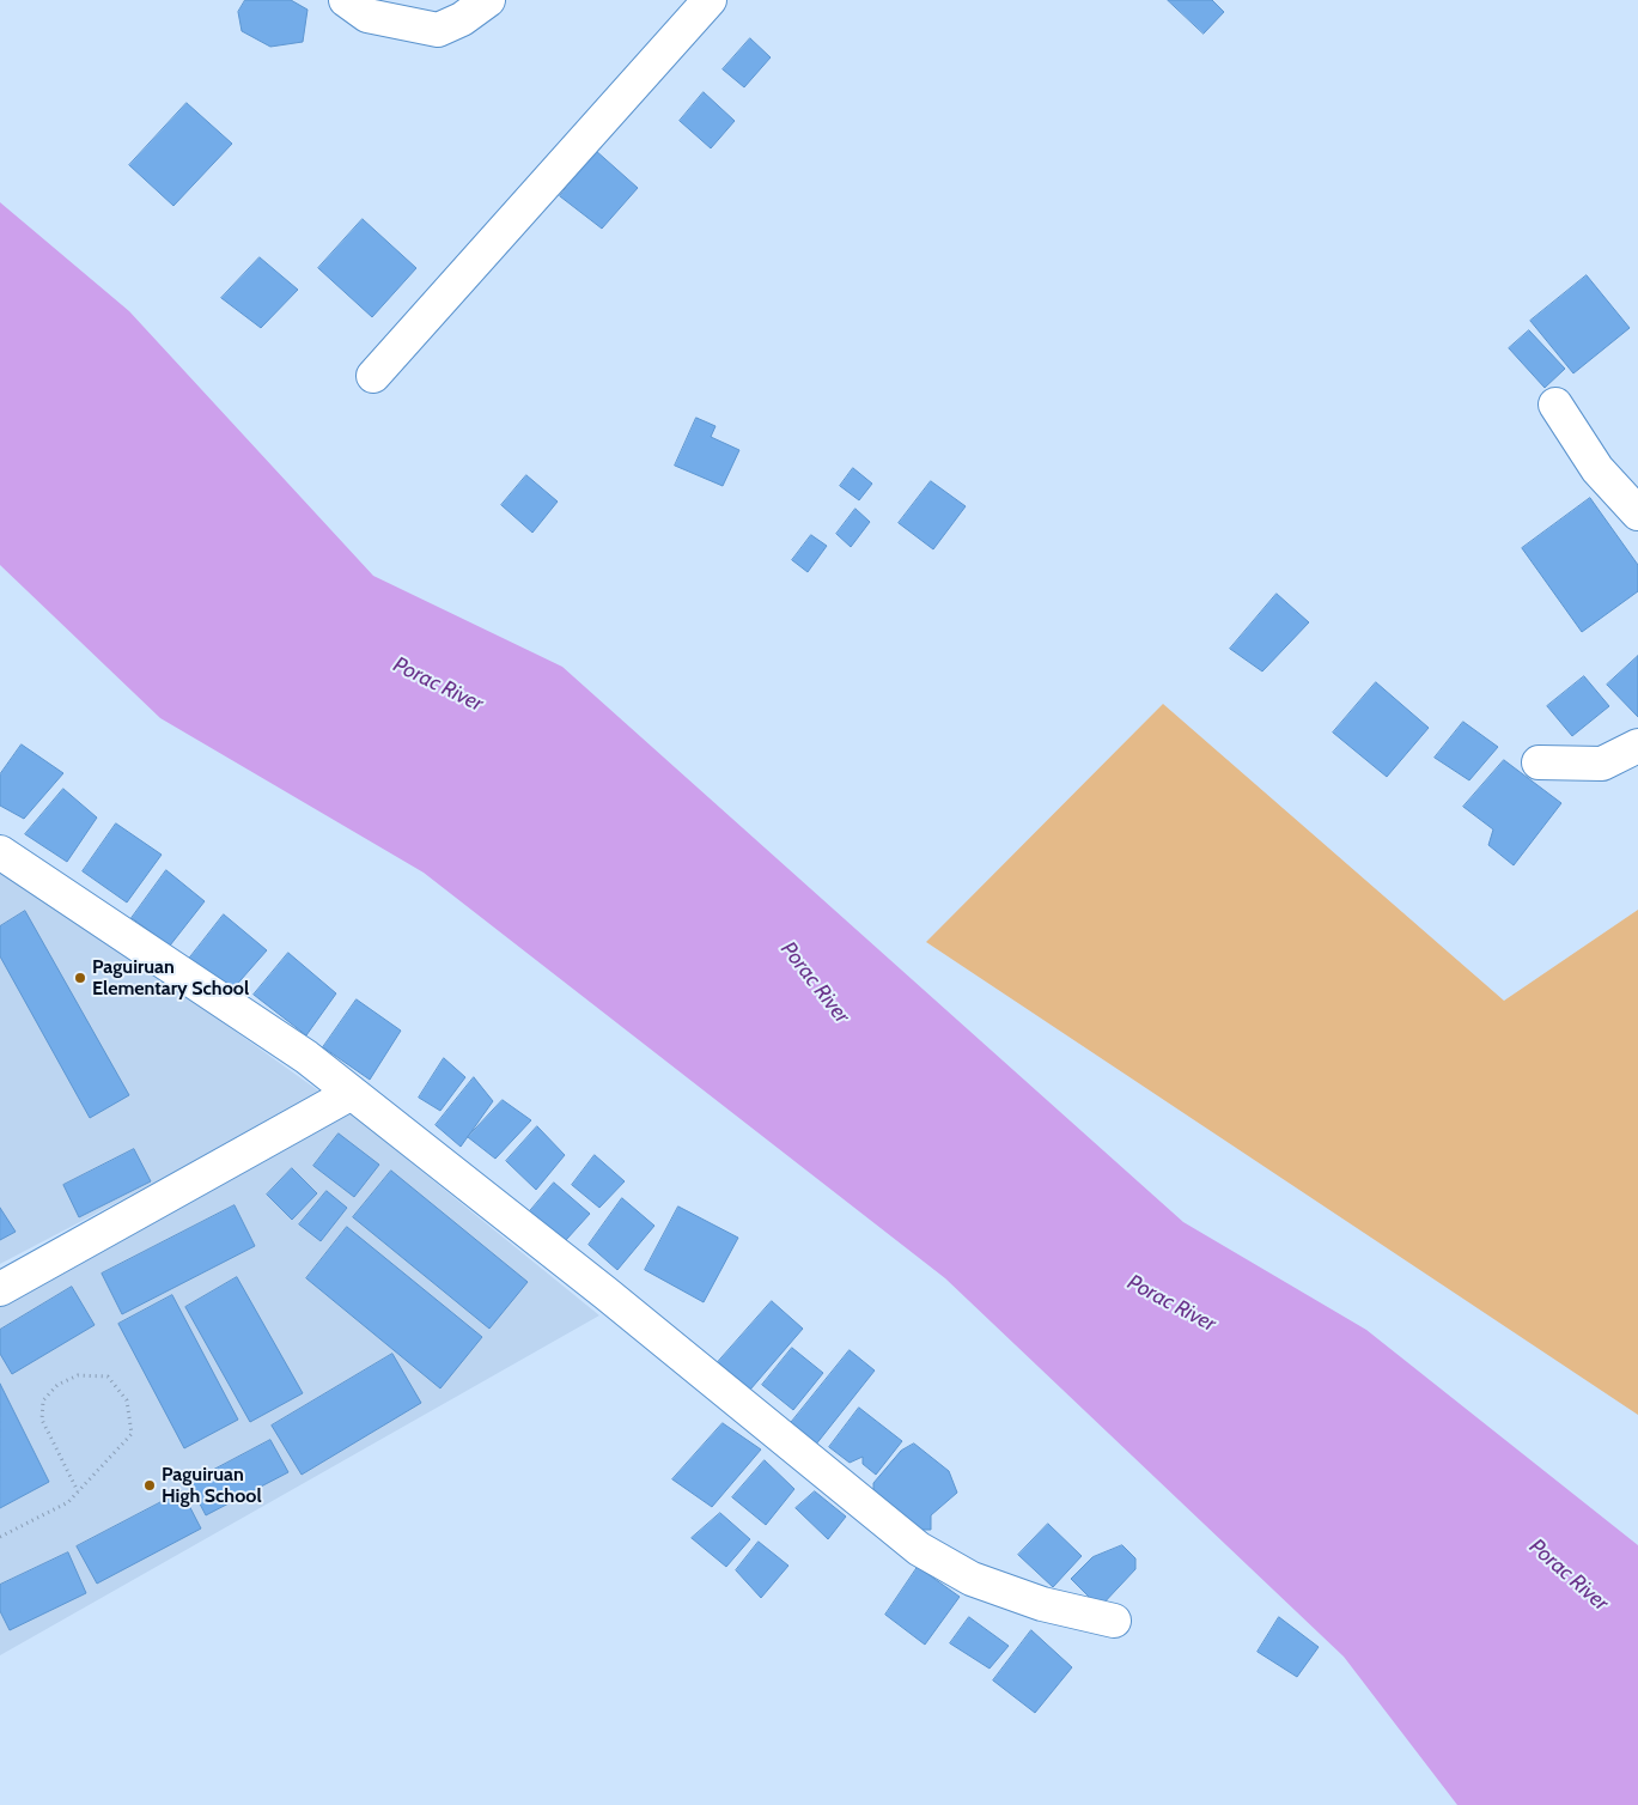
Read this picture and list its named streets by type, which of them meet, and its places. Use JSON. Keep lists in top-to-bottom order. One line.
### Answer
{"water":["Porac River"],"places":["Paguiruan Elementary School","Paguiruan High School"]}
